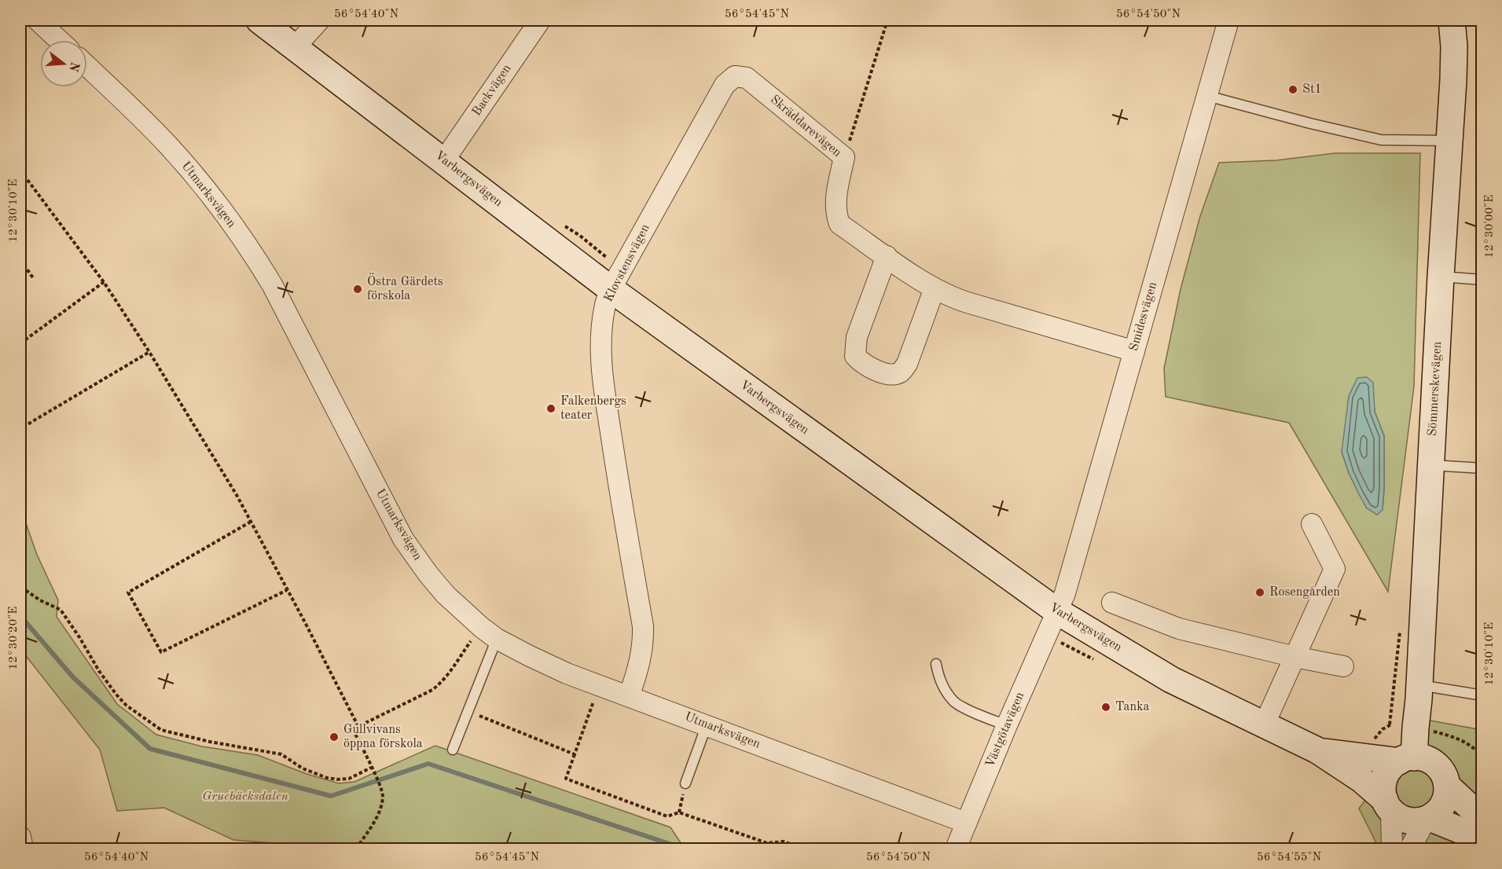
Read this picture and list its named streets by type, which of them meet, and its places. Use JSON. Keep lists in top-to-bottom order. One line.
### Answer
{"streets":{"main road":["Varbergsvägen","Sömmerskevägen"],"street":["Backvägen","Skräddarevägen","Utmarksvägen","Klovstensvägen","Smidesvägen","Västgötavägen"]},"crossings":[["Backvägen","Varbergsvägen"],["Skräddarevägen","Klovstensvägen"],["Skräddarevägen","Smidesvägen"],["Varbergsvägen","Klovstensvägen"],["Varbergsvägen","Smidesvägen"],["Varbergsvägen","Sömmerskevägen"],["Varbergsvägen","Västgötavägen"],["Utmarksvägen","Klovstensvägen"],["Utmarksvägen","Västgötavägen"],["Smidesvägen","Västgötavägen"]],"parks":["Gruebäcksdalen"],"places":["St1","Östra Gärdets förskola","Falkenbergs teater","Rosengården","Tanka","Gullvivans öppna förskola"],"north":"right","coordinates":["56°54'40\"N","56°54'45\"N","56°54'50\"N","12°30'10\"E","12°30'00\"E","12°30'20\"E","56°54'55\"N"]}
